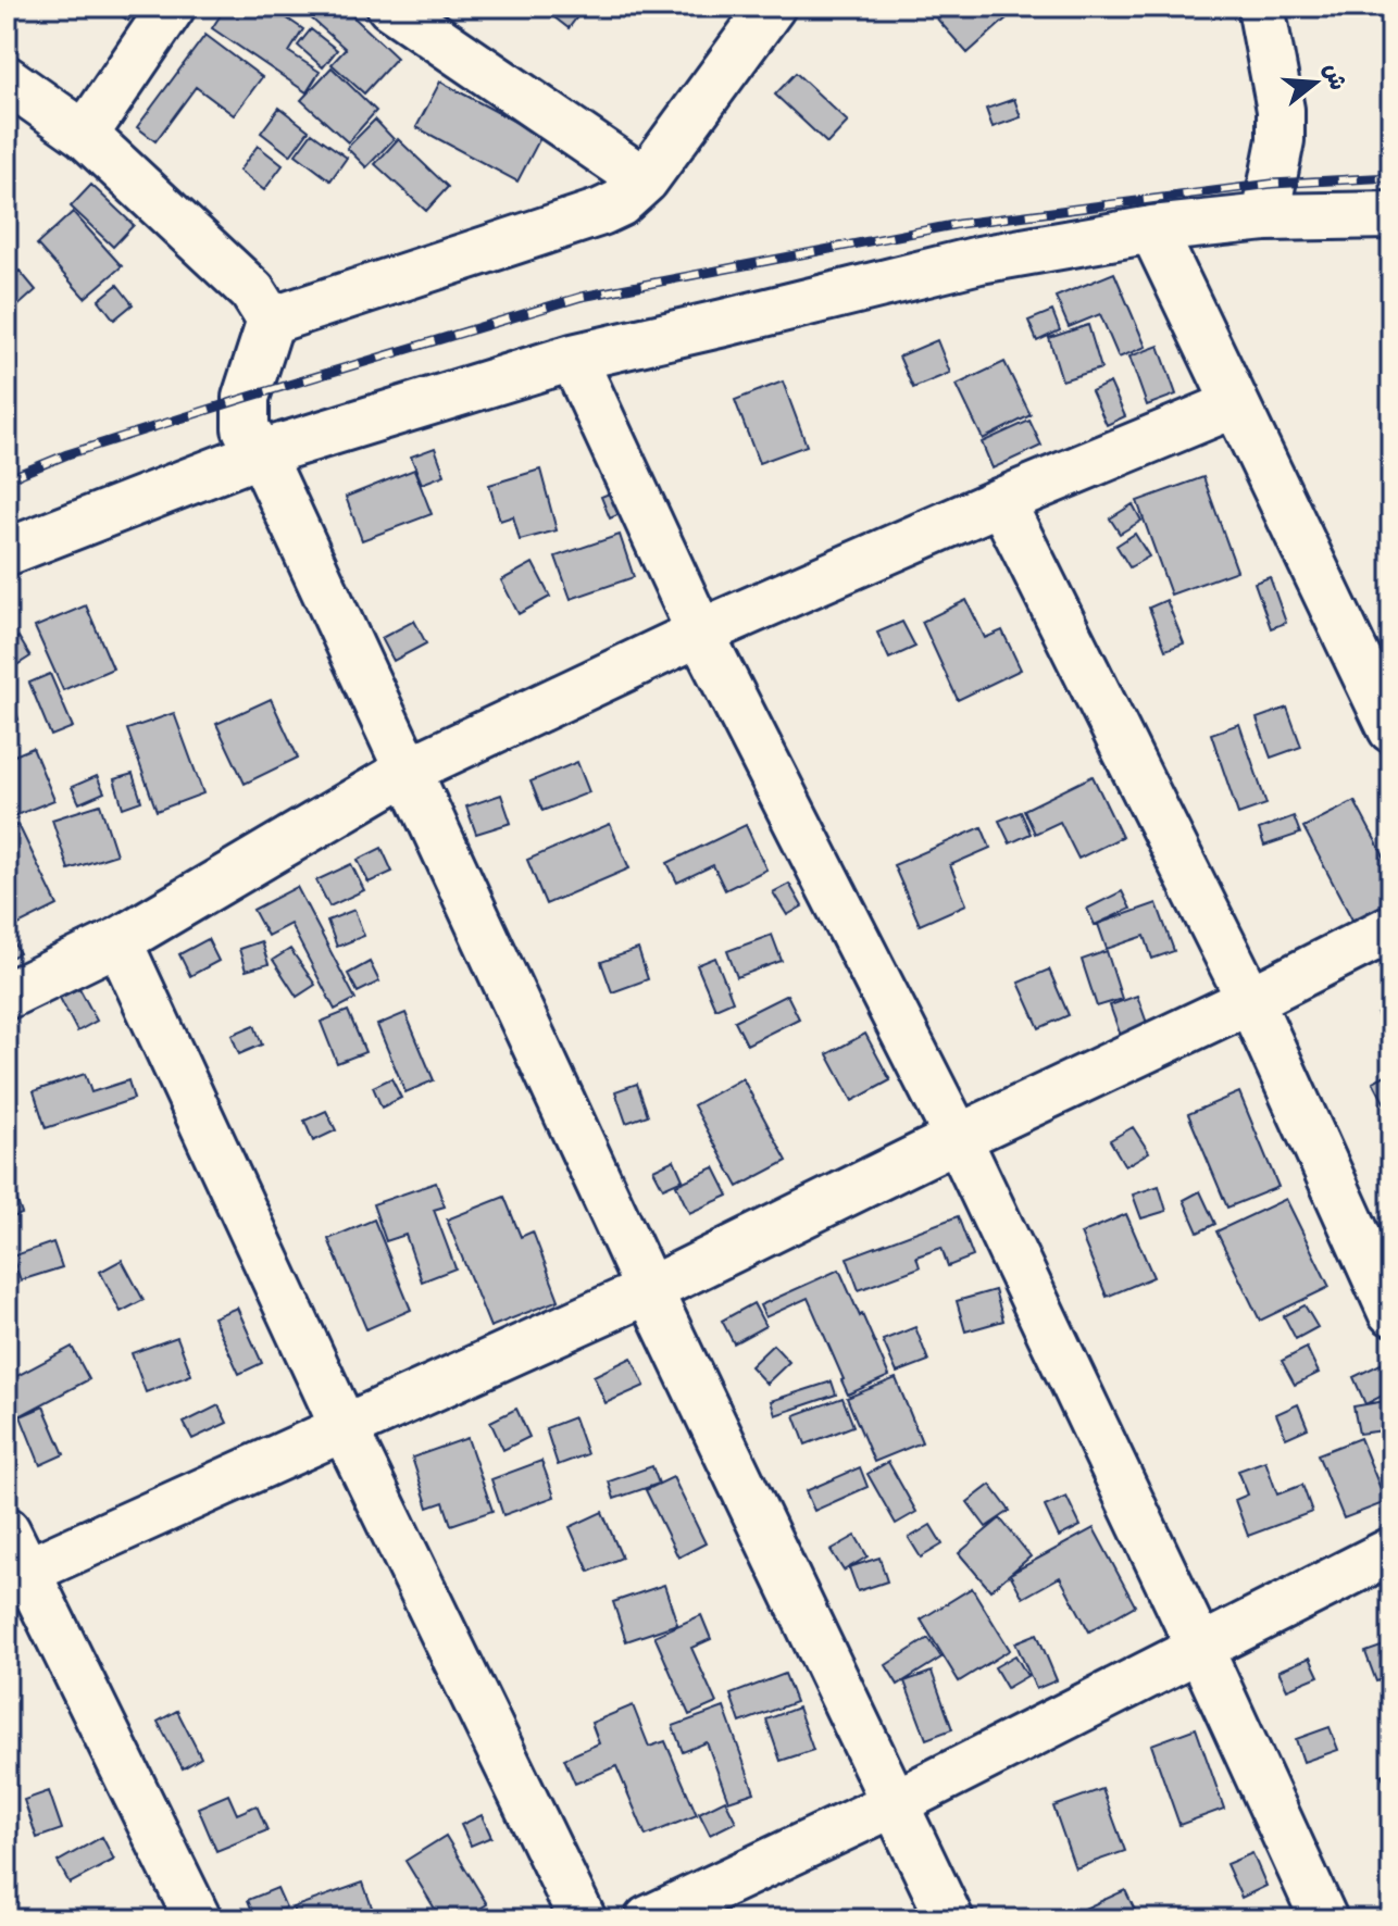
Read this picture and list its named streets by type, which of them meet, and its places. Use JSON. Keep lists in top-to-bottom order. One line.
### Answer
{"north":"right"}
